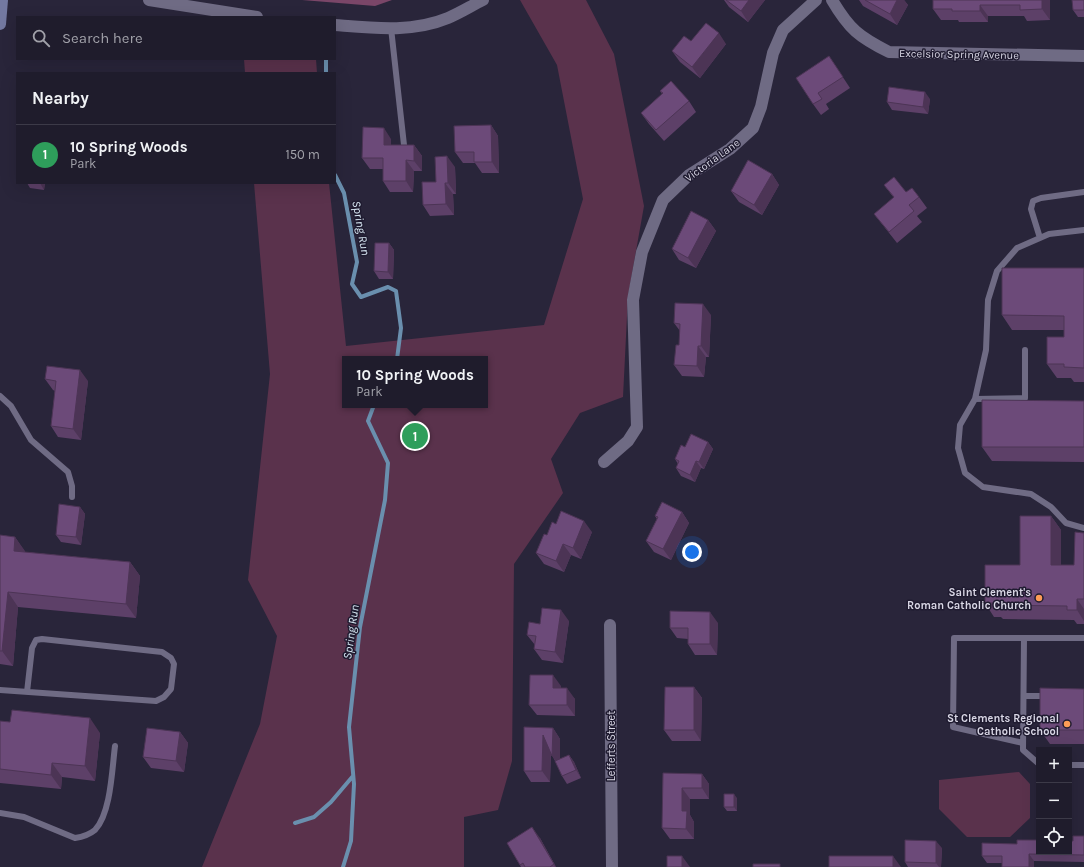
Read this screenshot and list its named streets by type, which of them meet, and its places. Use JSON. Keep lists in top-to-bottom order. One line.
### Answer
{"streets":{"street":["Excelsior Spring Avenue","Victoria Lane","Lefferts Street"]},"water":["Spring Run"],"places":["Saint Clement's Roman Catholic Church","St Clements Regional Catholic School"],"page":{"search":"Search here","heading":"Nearby","list":[{"mark":"1","name":"10 Spring Woods","note":"Park","value":"150 m"}],"popup":["10 Spring Woods","Park"],"pins":"1","map_buttons":["+","−"]}}
